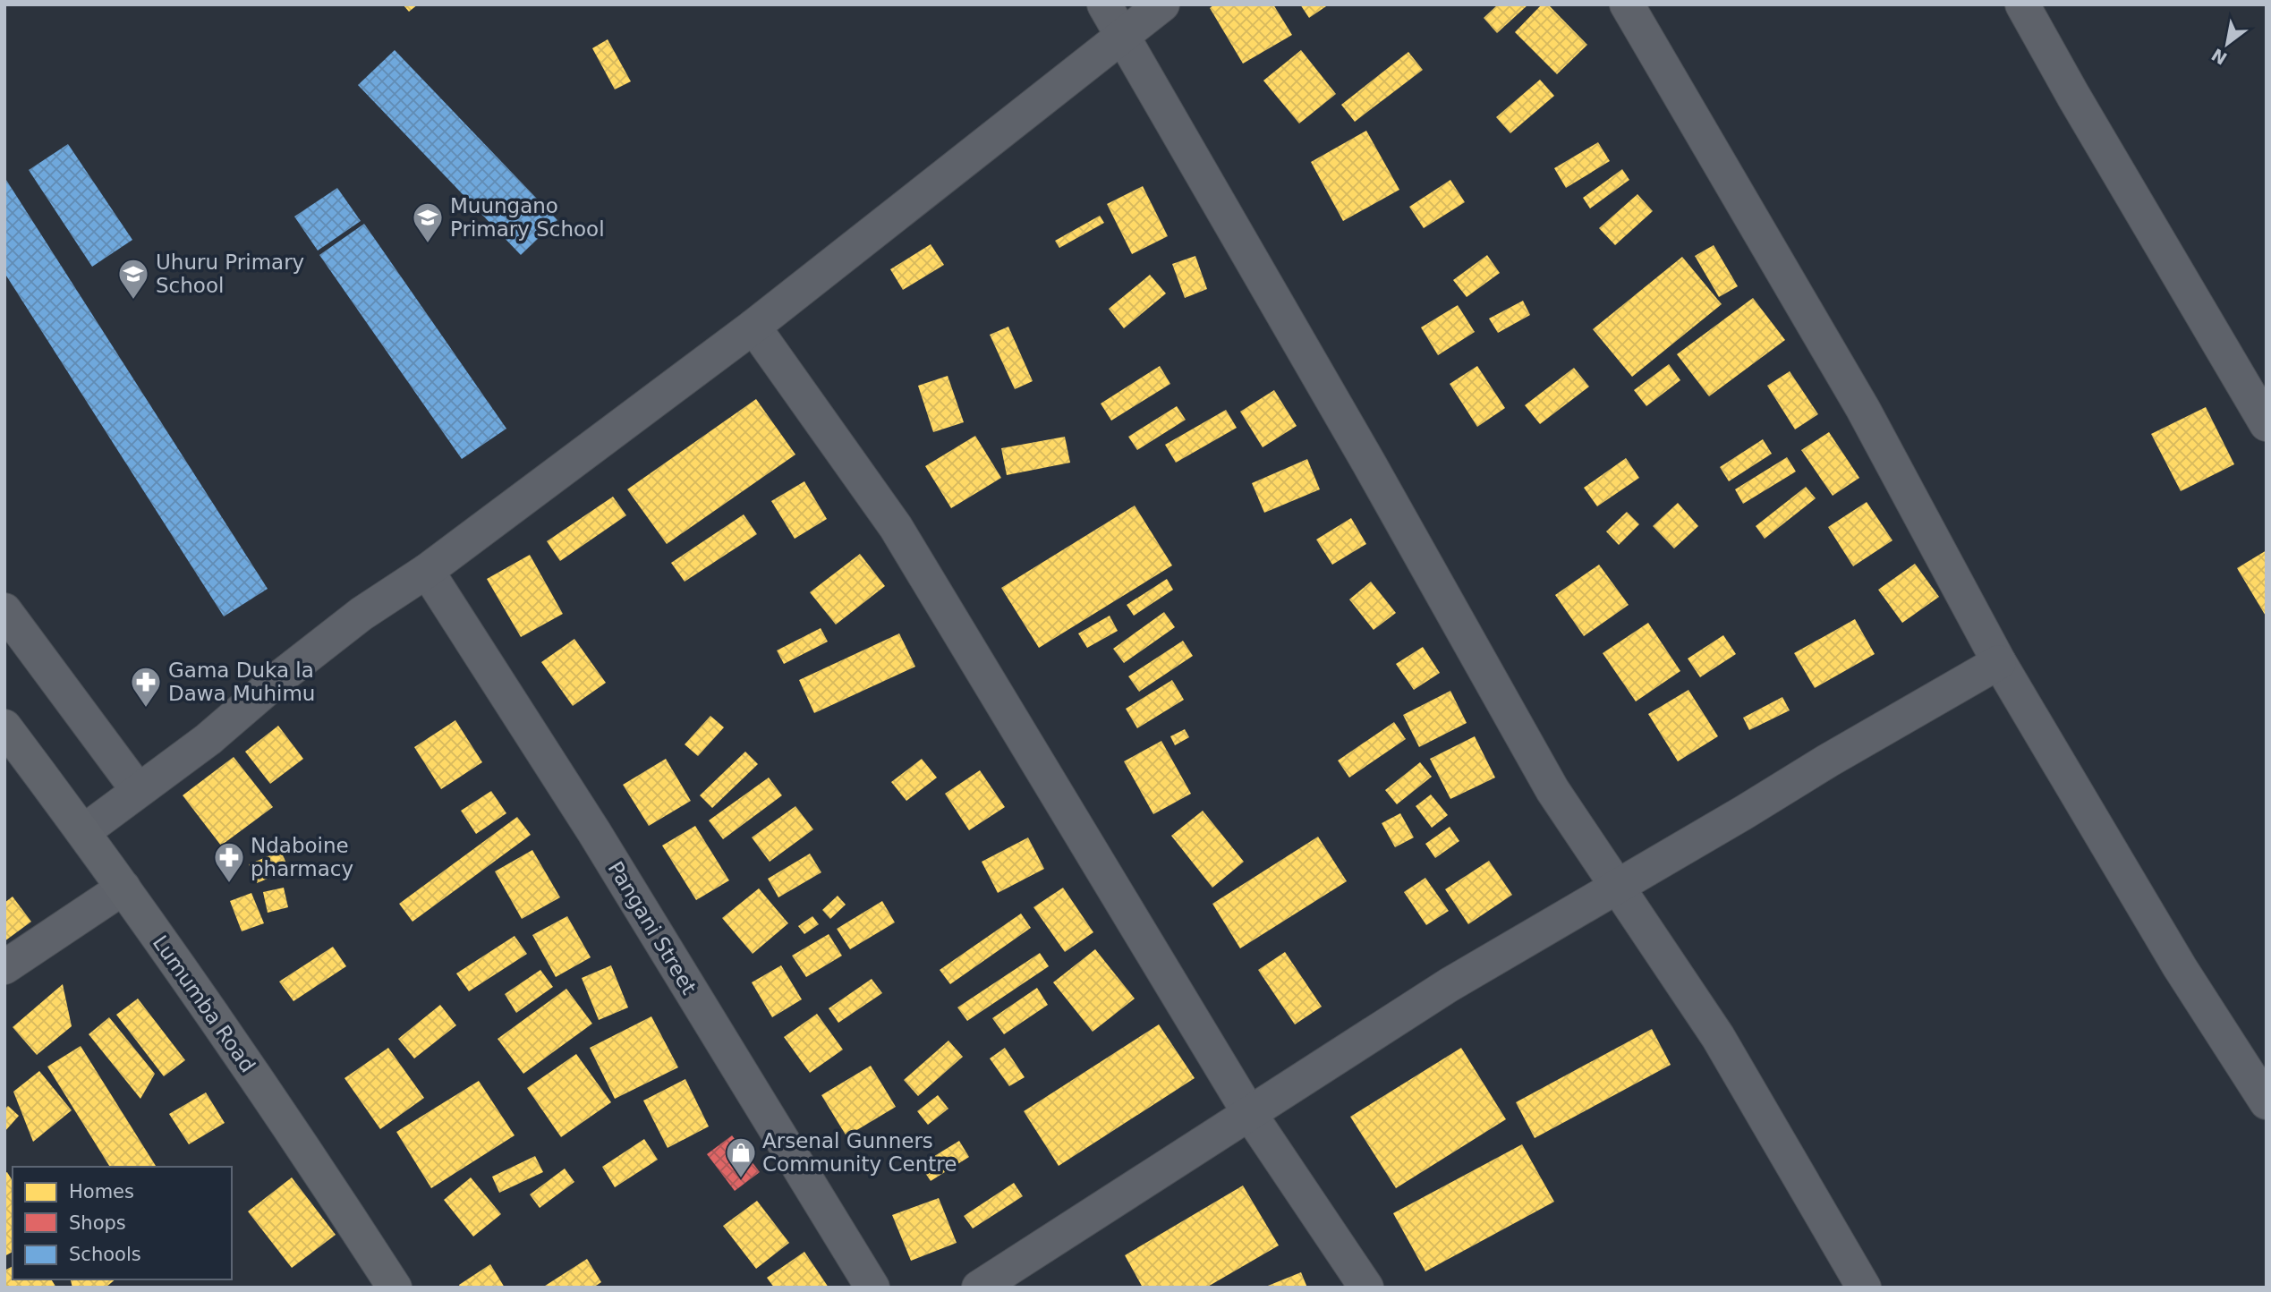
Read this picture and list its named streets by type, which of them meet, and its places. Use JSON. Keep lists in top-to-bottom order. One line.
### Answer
{"streets":{"main road":["Lumumba Road"],"street":["Pangani Street"]},"places":{"school or university":["Muungano Primary School","Uhuru Primary School"],"pharmacy":["Gama Duka la Dawa Muhimu","Ndaboine pharmacy"],"shop":["Arsenal Gunners Community Centre"]},"legend":["Homes","Shops","Schools"],"north":"bottom left"}
